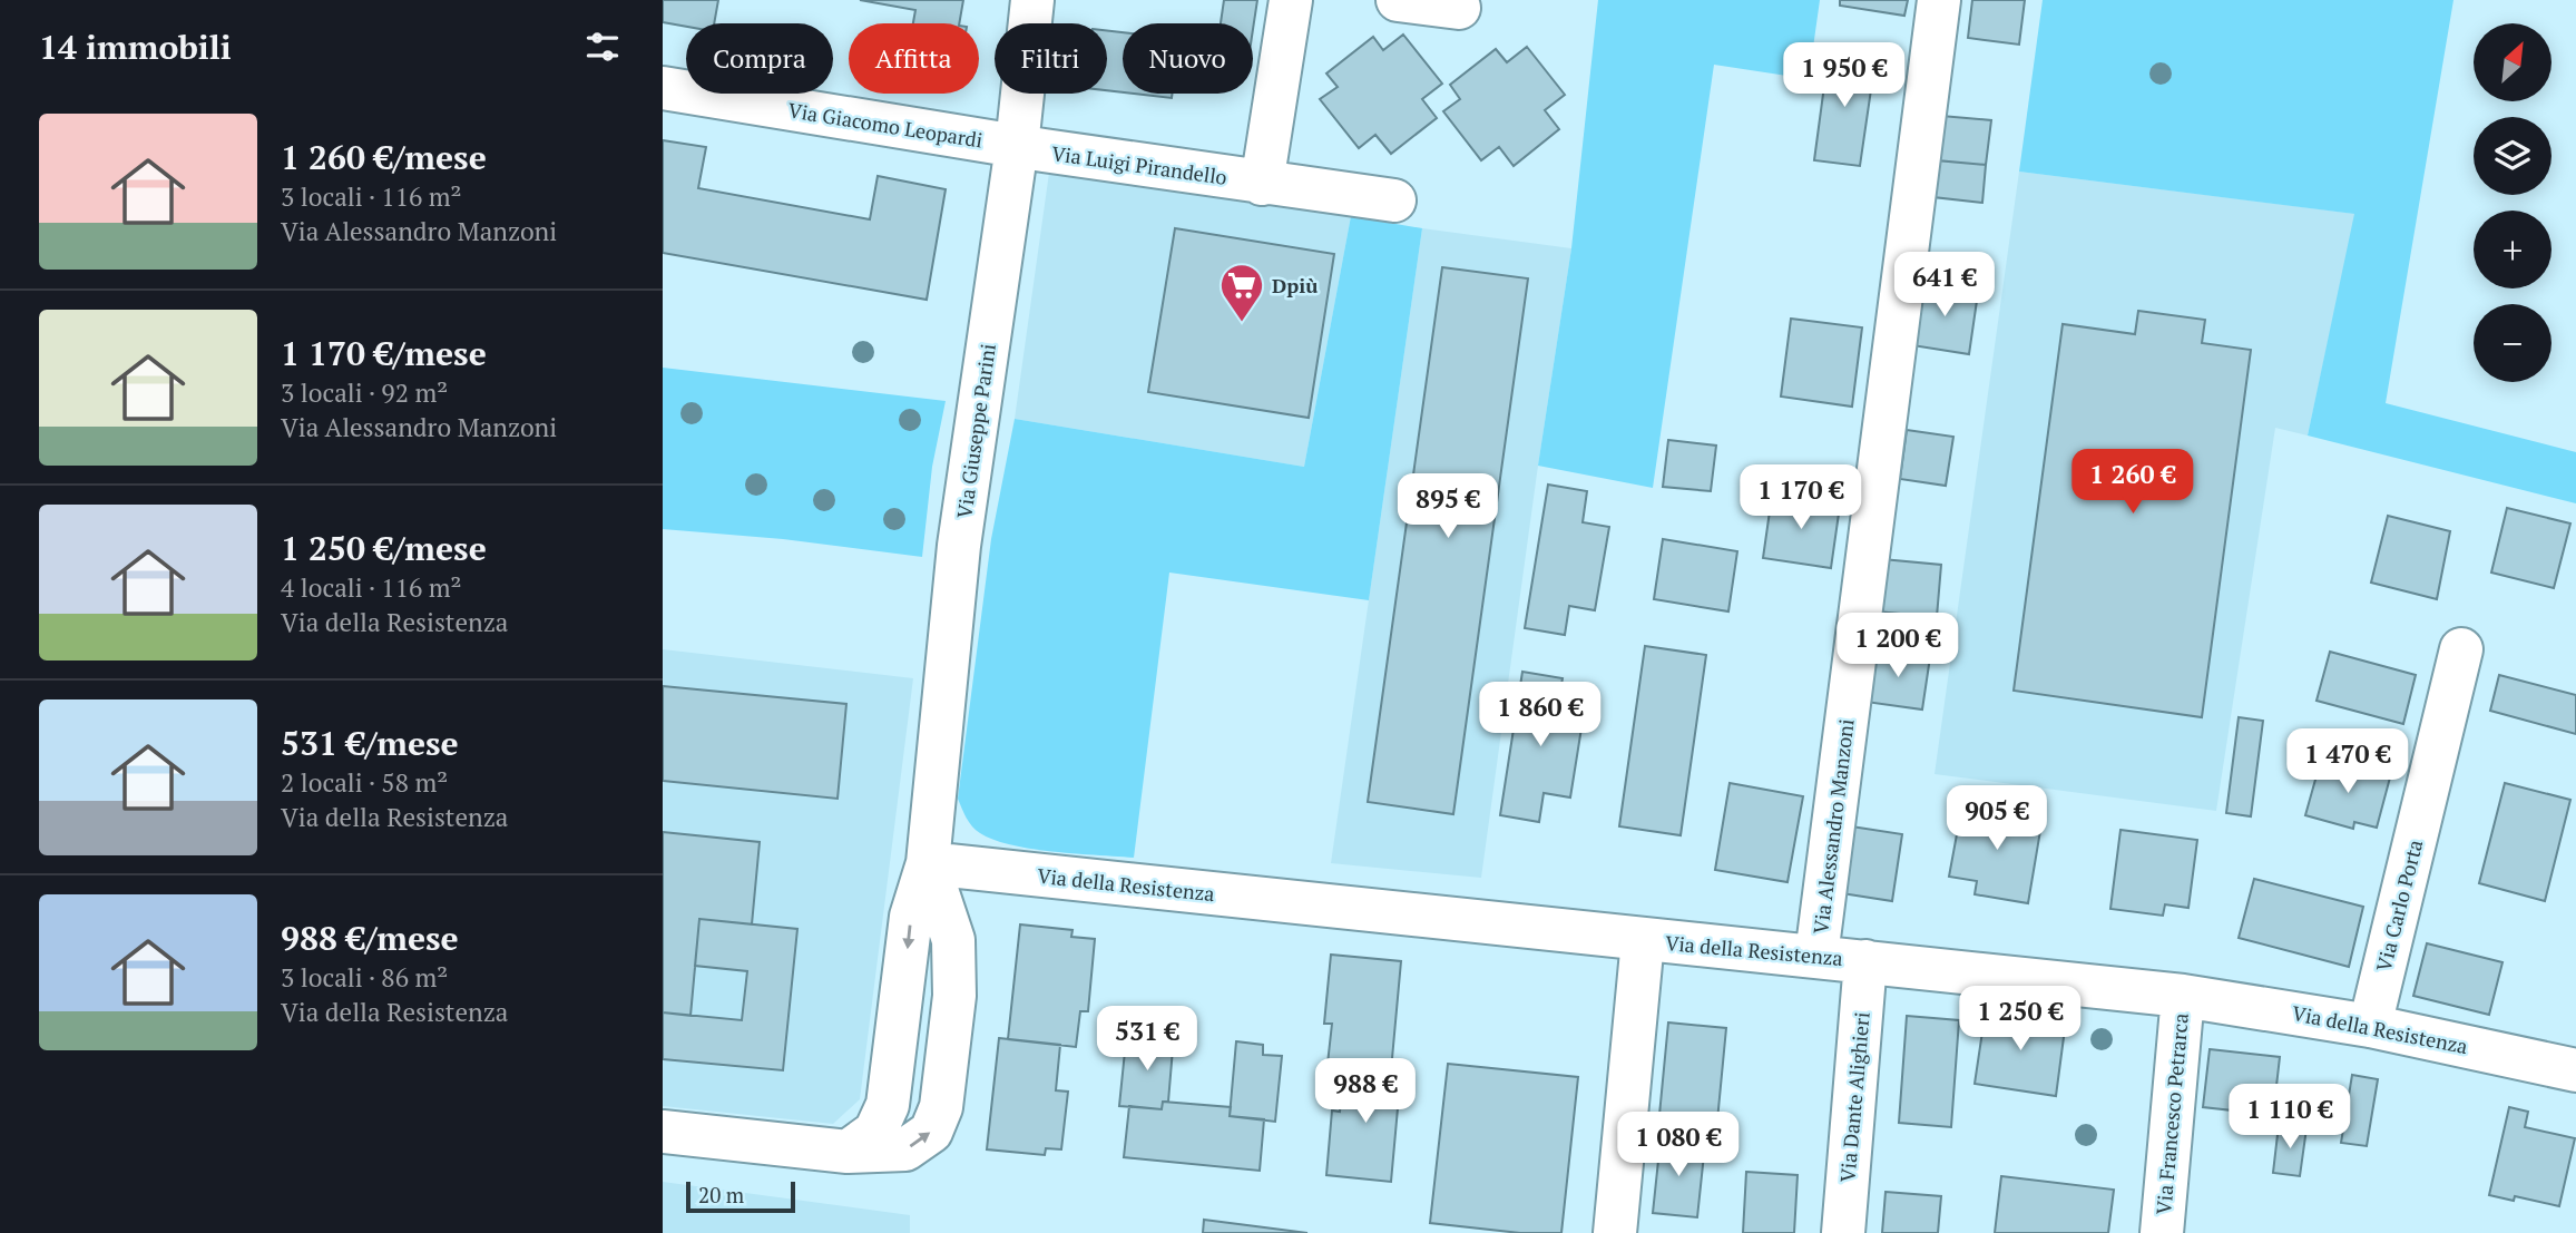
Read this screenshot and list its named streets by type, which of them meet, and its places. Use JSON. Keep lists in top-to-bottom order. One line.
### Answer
{"streets":{"street":["Via Giacomo Leopardi","Via Luigi Pirandello","Via Giuseppe Parini","Via Alessandro Manzoni","Via della Resistenza","Via Carlo Porta","Via Dante Alighieri","Via Francesco Petrarca"]},"crossings":[["Via Giacomo Leopardi","Via Luigi Pirandello"],["Via Giacomo Leopardi","Via Giuseppe Parini"],["Via Luigi Pirandello","Via Giuseppe Parini"],["Via Giuseppe Parini","Via della Resistenza"],["Via Alessandro Manzoni","Via della Resistenza"],["Via della Resistenza","Via Carlo Porta"],["Via della Resistenza","Via Dante Alighieri"],["Via della Resistenza","Via Francesco Petrarca"]],"places":{"supermarket":["Dpiù"]},"scale_bar":"20 m","north":"top right","page":{"heading":"14 immobili","map_buttons":["+","−"],"chip":["Compra","Affitta","Filtri","Nuovo"],"price":["1 950 €","641 €","1 260 €","1 170 €","895 €","1 200 €","1 860 €","1 470 €","905 €","1 250 €","531 €","988 €","1 110 €","1 080 €"],"list":[{"name":"1 260 €/mese","note":"3 locali · 116 m² · Via Alessandro Manzoni"},{"name":"1 170 €/mese","note":"3 locali · 92 m² · Via Alessandro Manzoni"},{"name":"1 250 €/mese","note":"4 locali · 116 m² · Via della Resistenza"},{"name":"531 €/mese","note":"2 locali · 58 m² · Via della Resistenza"},{"name":"988 €/mese","note":"3 locali · 86 m² · Via della Resistenza"}],"scale":"20 m"}}
